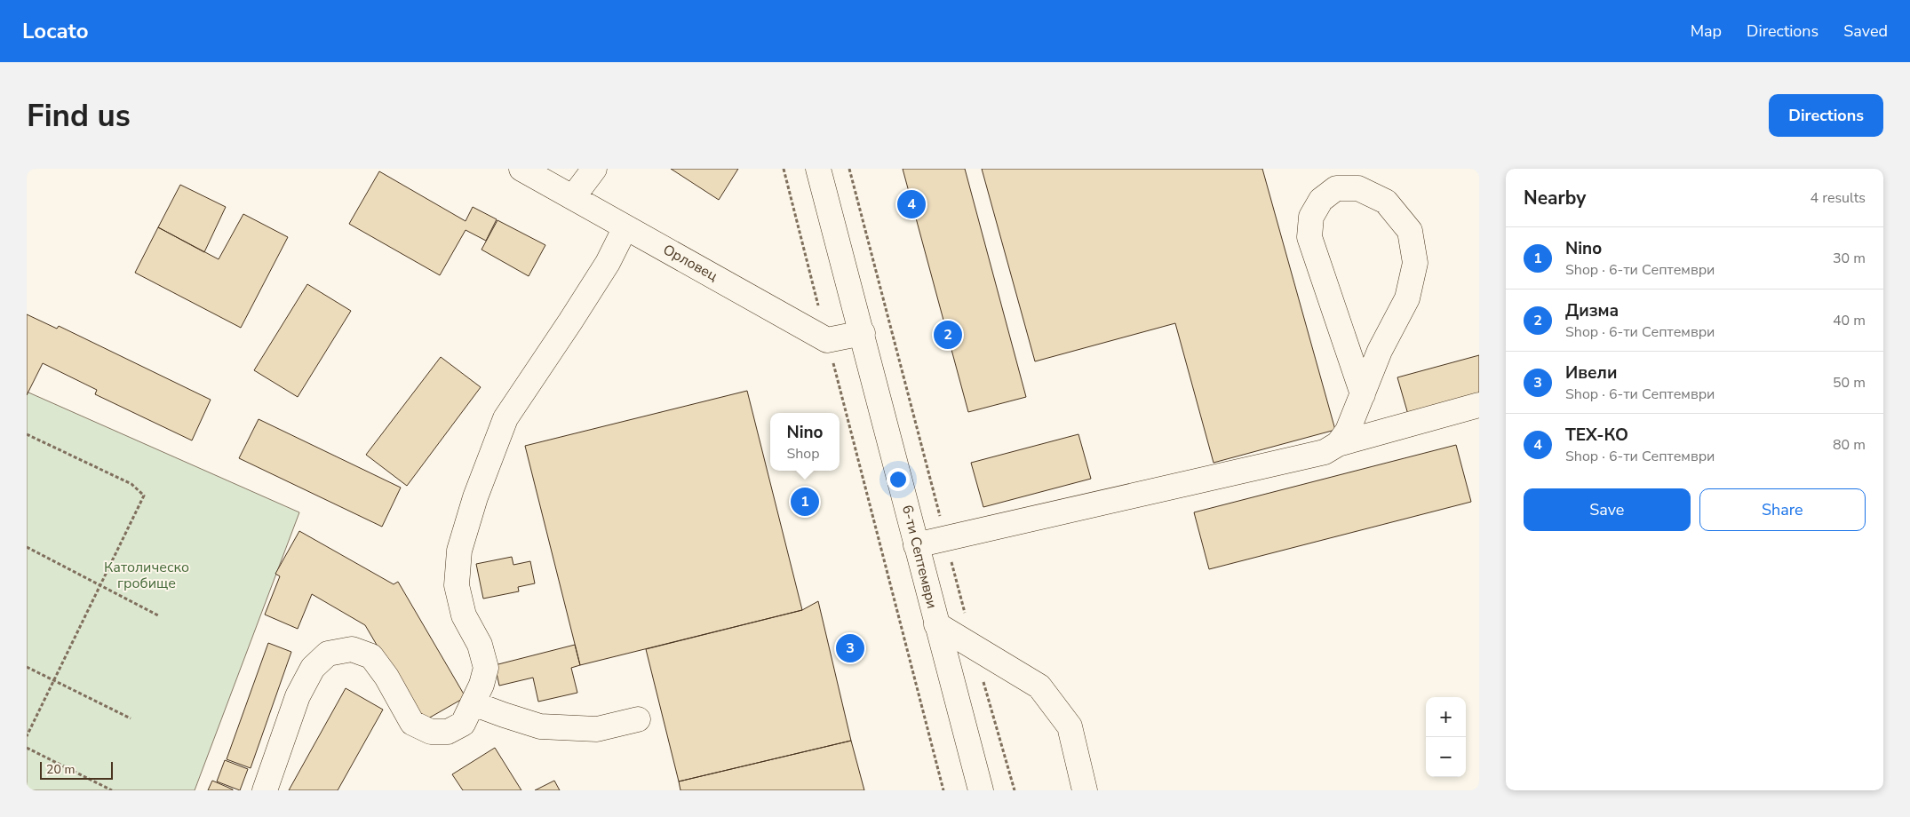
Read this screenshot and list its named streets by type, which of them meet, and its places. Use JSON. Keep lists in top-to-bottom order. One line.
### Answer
{"streets":{"main road":["Орловец","6-ти Септември"]},"parks":["Католическо гробище"],"scale_bar":"20 m","page":{"header":"Locato","nav":["Map","Directions","Saved"],"buttons":["Directions",["Save","Share"]],"title":"Find us","heading":["Nearby","4 results"],"pins":["4","2","1","3"],"list":[{"mark":"1","name":"Nino","note":"Shop · 6-ти Септември","value":"30 m"},{"mark":"2","name":"Дизма","note":"Shop · 6-ти Септември","value":"40 m"},{"mark":"3","name":"Ивели","note":"Shop · 6-ти Септември","value":"50 m"},{"mark":"4","name":"ТЕХ-КО","note":"Shop · 6-ти Септември","value":"80 m"}],"popup":["Nino","Shop"],"map_buttons":["+","−"],"scale":"20 m"}}
